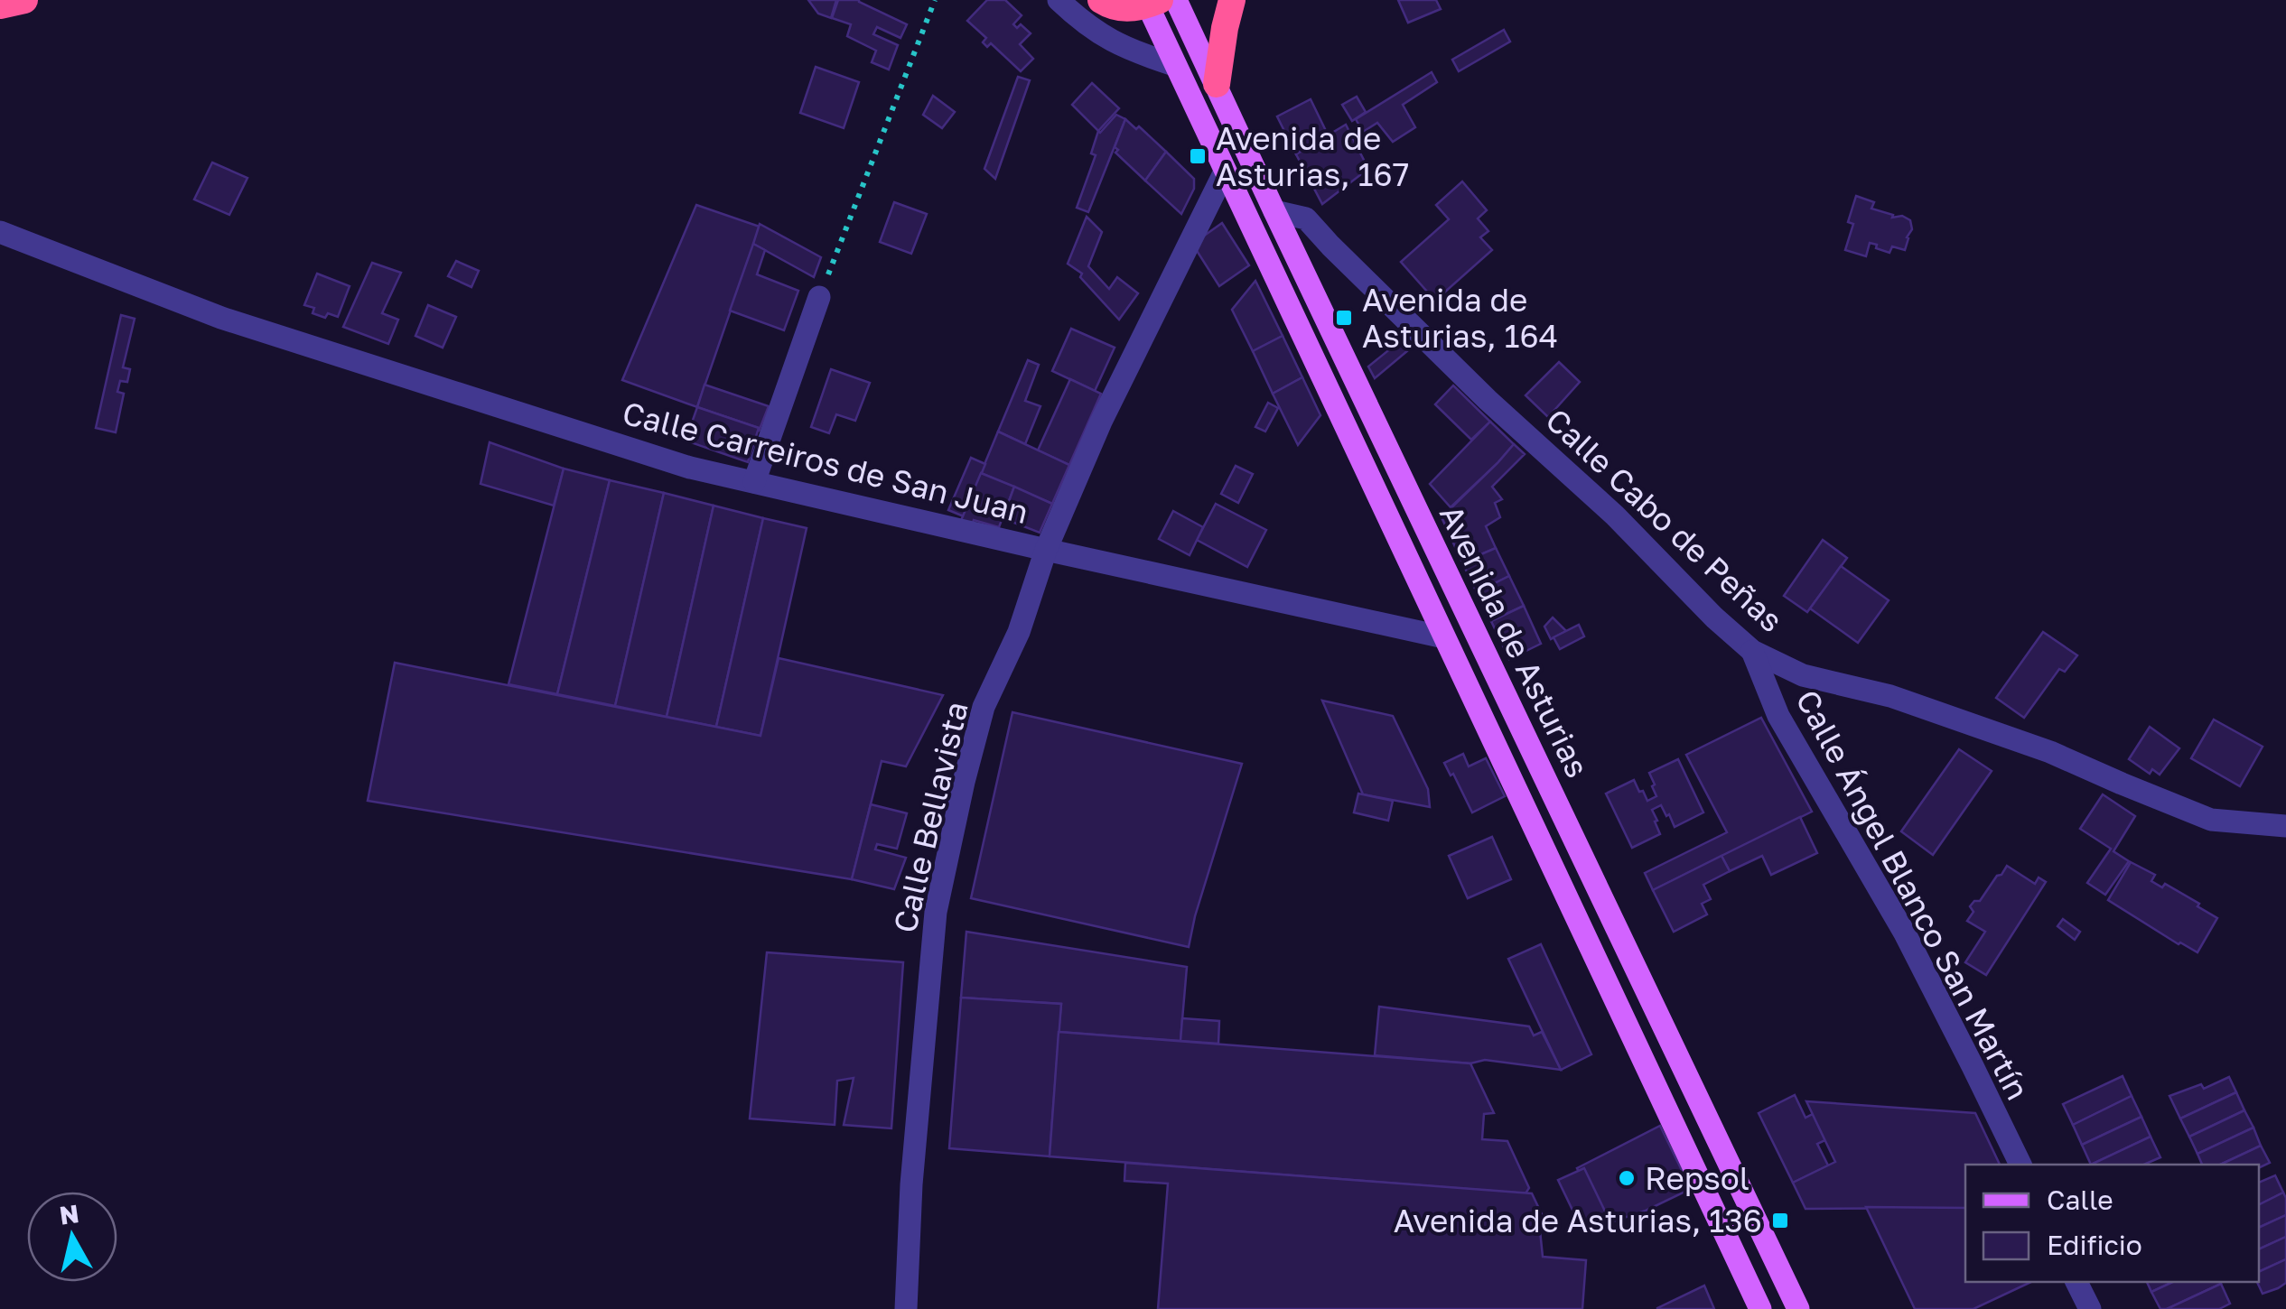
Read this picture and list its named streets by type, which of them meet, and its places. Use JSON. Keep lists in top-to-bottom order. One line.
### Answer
{"streets":{"main road":["Avenida de Asturias"],"street":["Calle Carreiros de San Juan","Calle Cabo de Peñas","Calle Bellavista","Calle Ángel Blanco San Martín"]},"crossings":[["Calle Carreiros de San Juan","Avenida de Asturias"],["Calle Carreiros de San Juan","Calle Bellavista"],["Calle Cabo de Peñas","Avenida de Asturias"],["Calle Cabo de Peñas","Calle Ángel Blanco San Martín"],["Avenida de Asturias","Calle Bellavista"]],"places":{"transit":["Avenida de Asturias, 167","Avenida de Asturias, 164","Avenida de Asturias, 136"],"other":["Repsol"]},"legend":["Calle","Edificio"],"north":"top"}
